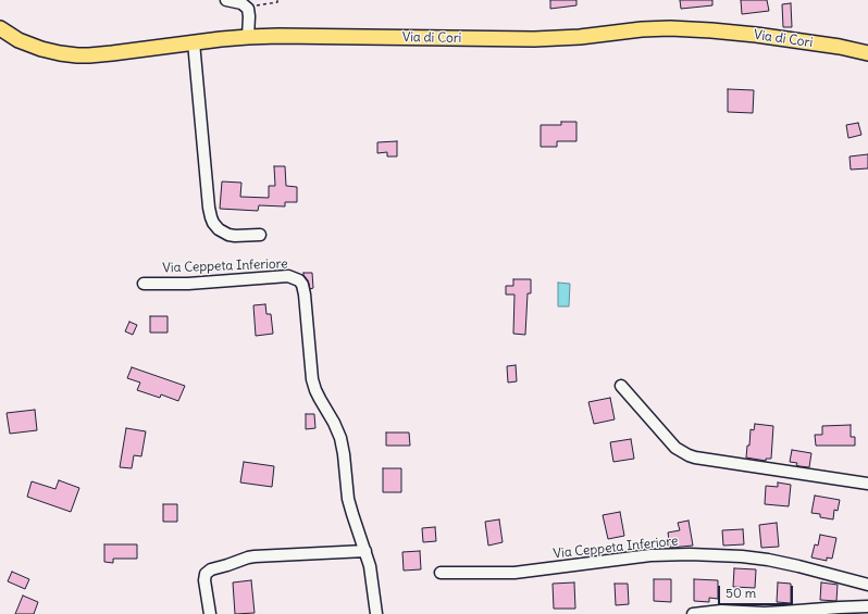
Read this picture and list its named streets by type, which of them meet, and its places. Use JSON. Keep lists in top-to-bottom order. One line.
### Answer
{"streets":{"main road":["Via di Cori"],"street":["Via Ceppeta Inferiore"]},"scale_bar":"50 m"}
